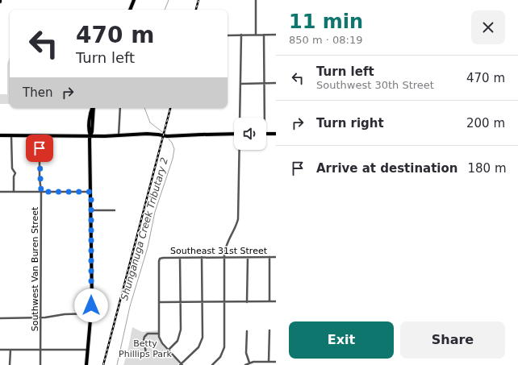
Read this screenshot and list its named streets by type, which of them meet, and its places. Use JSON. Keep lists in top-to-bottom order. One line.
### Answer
{"streets":{"street":["Southeast 31st Street","Southwest Van Buren Street"]},"water":["Shunganuga Creek Tributary 2"],"parks":["Betty Phillips Park"],"page":{"heading":["11 min","850 m · 08:19"],"turn":["470 m","Turn left"],"list":[{"name":"Turn left","note":"Southwest 30th Street","value":"470 m"},{"name":"Turn right","value":"200 m"},{"name":"Arrive at destination","value":"180 m"}],"then":"Then","buttons":["Exit","Share"]}}
